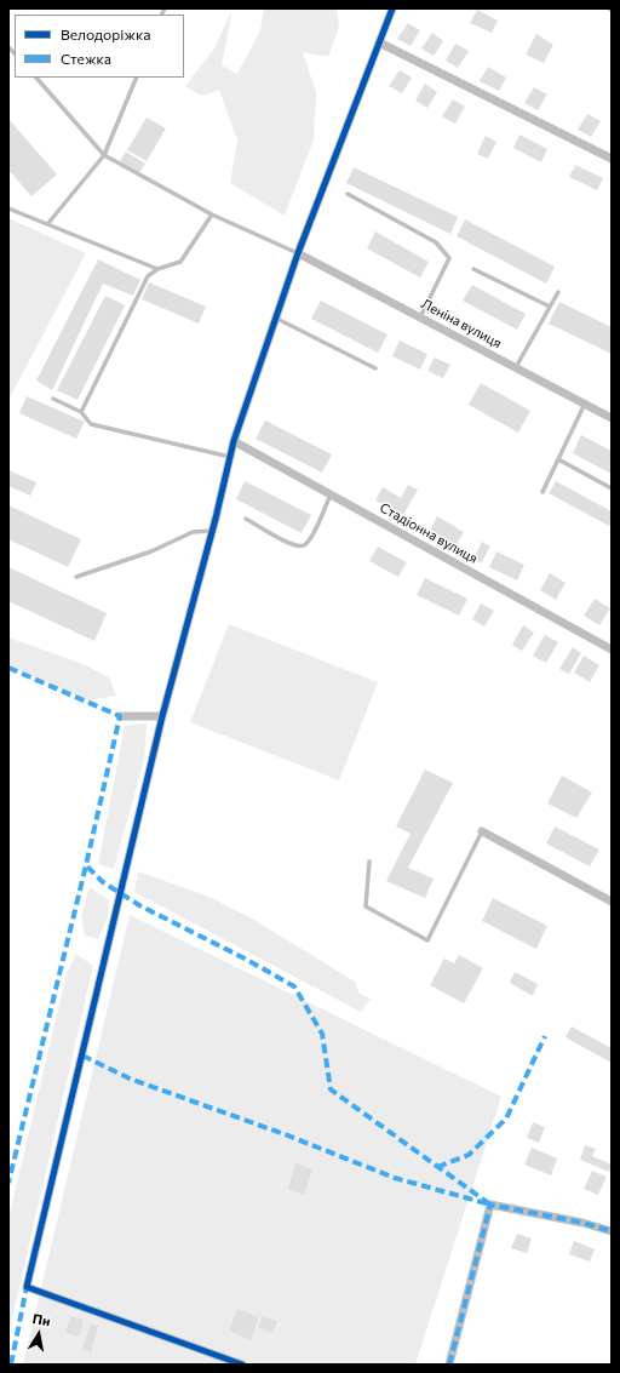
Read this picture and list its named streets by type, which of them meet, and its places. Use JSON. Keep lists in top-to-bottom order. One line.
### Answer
{"streets":{"street":["Леніна вулиця","Стадіонна вулиця"]},"legend":["Велодоріжка","Стежка"],"north":"top"}
